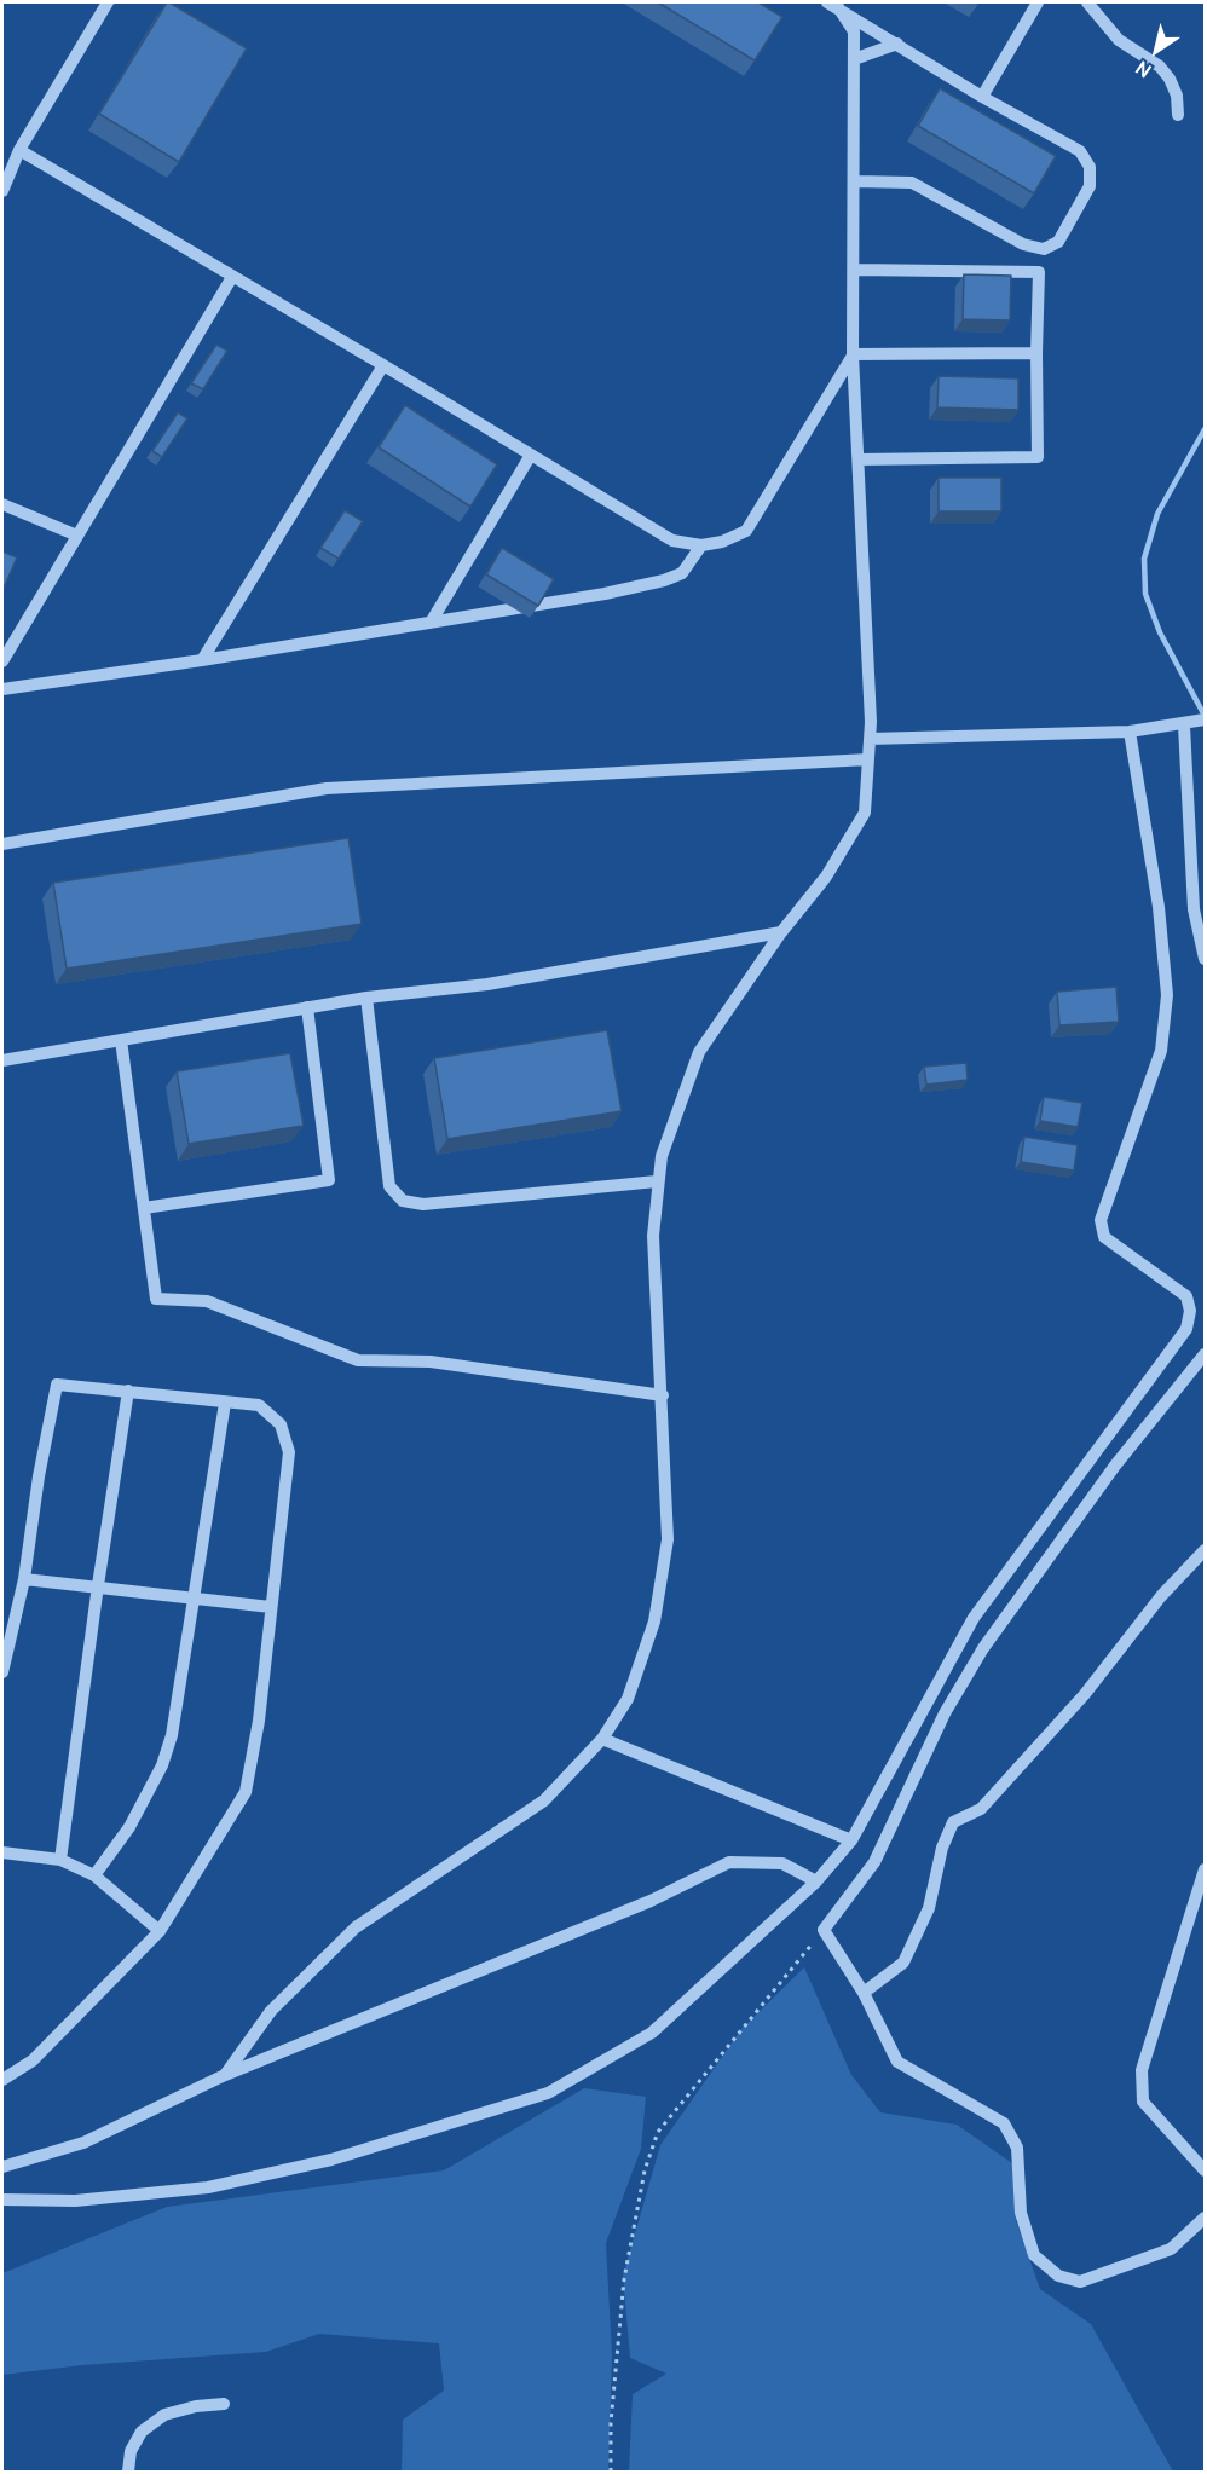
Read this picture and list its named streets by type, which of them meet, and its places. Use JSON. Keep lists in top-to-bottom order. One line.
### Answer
{"north":"bottom left"}
